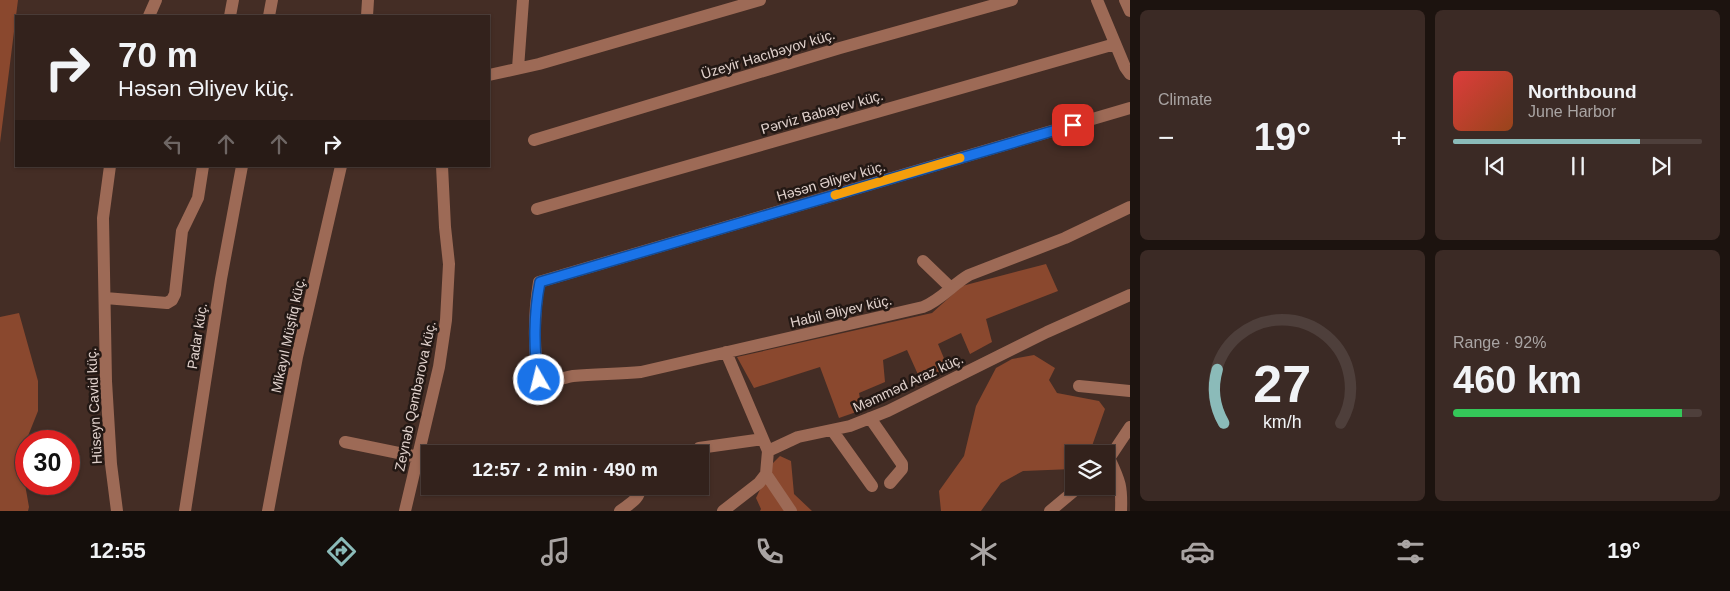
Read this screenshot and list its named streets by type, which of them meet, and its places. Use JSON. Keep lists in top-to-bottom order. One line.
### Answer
{"streets":{"street":["Üzeyir Hacıbəyov küç.","Pərviz Babayev küç.","Həsən Əliyev küç.","Habil Əliyev küç.","Mikayıl Müşfiq küç.","Padar küç.","Məmməd Araz küç.","Zeynəb Qəmbərova küç.","Hüseyn Cavid küç."]},"crossings":[["Həsən Əliyev küç.","Habil Əliyev küç."]],"page":{"tile":["Climate",["Range · 92%","460 km"]],"turn":["70 m","Həsən Əliyev küç."],"song":["Northbound","June Harbor"],"heat":["−","19°","+"],"limit":"30","trip":"12:57 · 2 min · 490 m","tabs":["12:55","19°"],"gauge":["27","km/h"]}}
